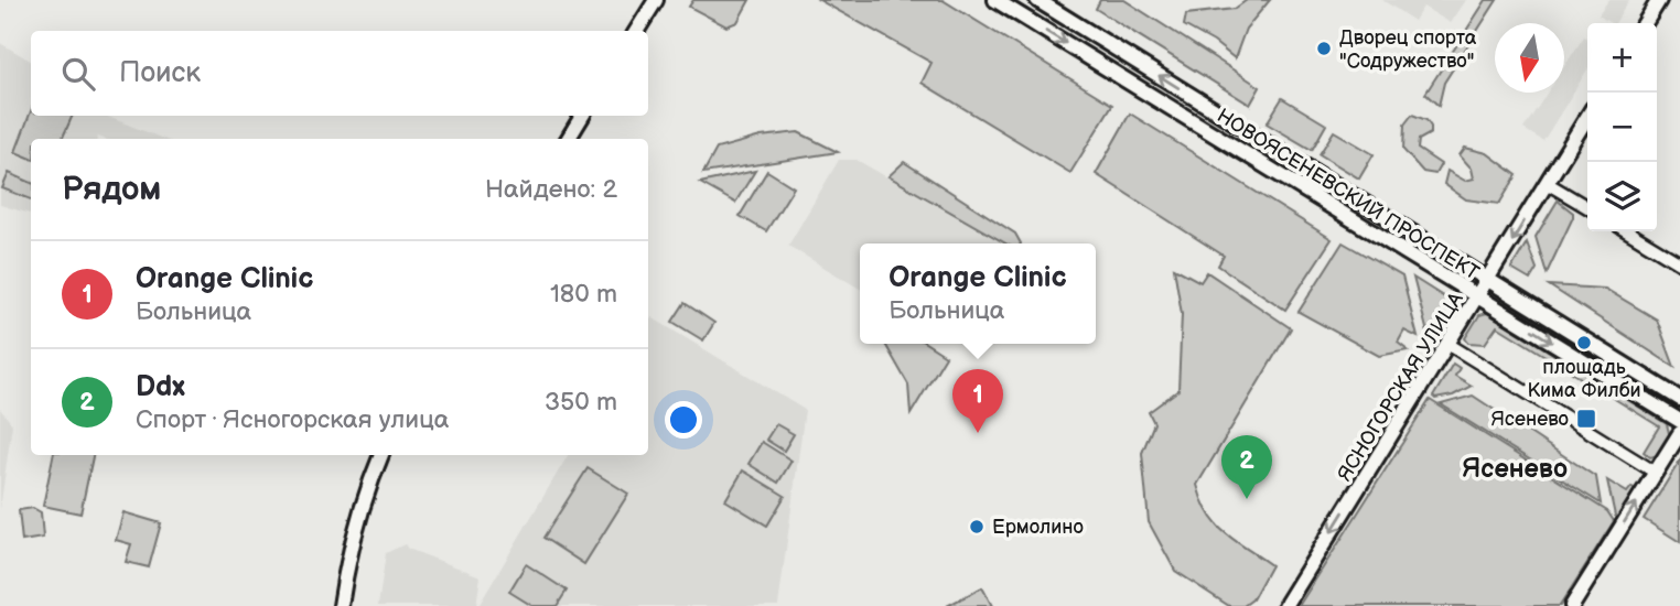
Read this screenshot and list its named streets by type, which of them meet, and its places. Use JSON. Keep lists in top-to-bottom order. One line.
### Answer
{"streets":{"main road":["НОВОЯСЕНЕВСКИЙ ПРОСПЕКТ","ЯСНОГОРСКАЯ УЛИЦА"]},"crossings":[["НОВОЯСЕНЕВСКИЙ ПРОСПЕКТ","ЯСНОГОРСКАЯ УЛИЦА"]],"one_way":["ЯСНОГОРСКАЯ УЛИЦА"],"districts":["Ясенево"],"places":{"other":["Дворец спорта \"Содружество\"","площадь Кима Филби","Ермолино"],"transit":["Ясенево"]},"north":"bottom","page":{"map_buttons":["+","−"],"search":"Поиск","heading":["Рядом","Найдено: 2"],"list":[{"mark":"1","name":"Orange Clinic","note":"Больница","value":"180 m"},{"mark":"2","name":"Ddx","note":"Спорт · Ясногорская улица","value":"350 m"}],"popup":["Orange Clinic","Больница"],"pins":["1","2"]}}
